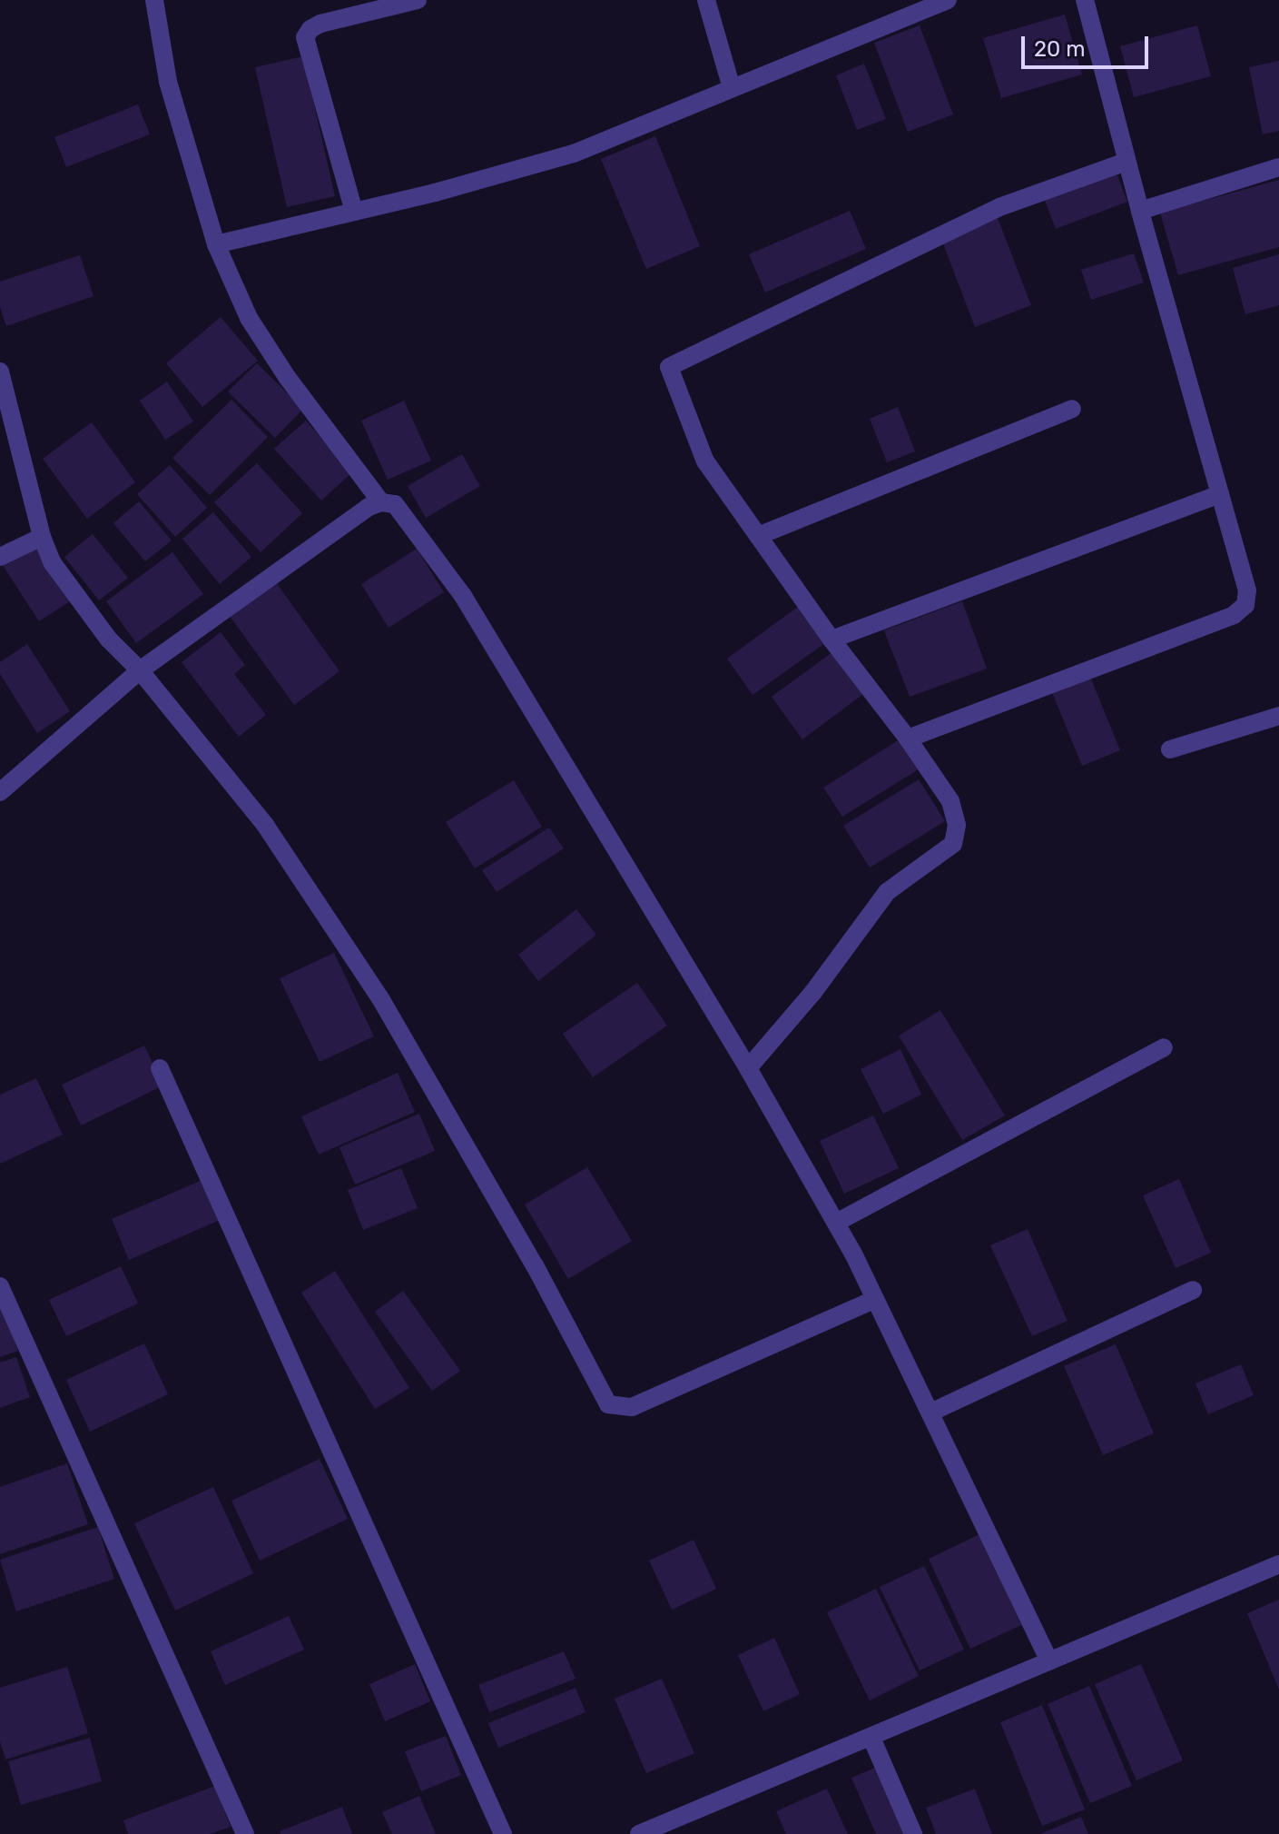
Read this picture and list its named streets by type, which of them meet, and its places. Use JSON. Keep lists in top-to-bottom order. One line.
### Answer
{"scale_bar":"20 m"}
